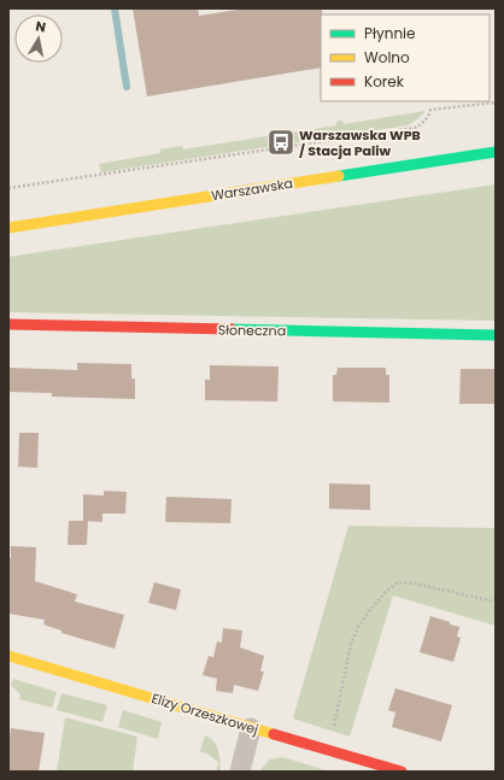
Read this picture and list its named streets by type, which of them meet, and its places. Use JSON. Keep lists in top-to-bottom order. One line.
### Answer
{"streets":{"street":["Warszawska","Słoneczna","Elizy Orzeszkowej"]},"places":{"bus stop":["Warszawska WPB / Stacja Paliw"]},"legend":["Płynnie","Wolno","Korek"],"north":"top"}
